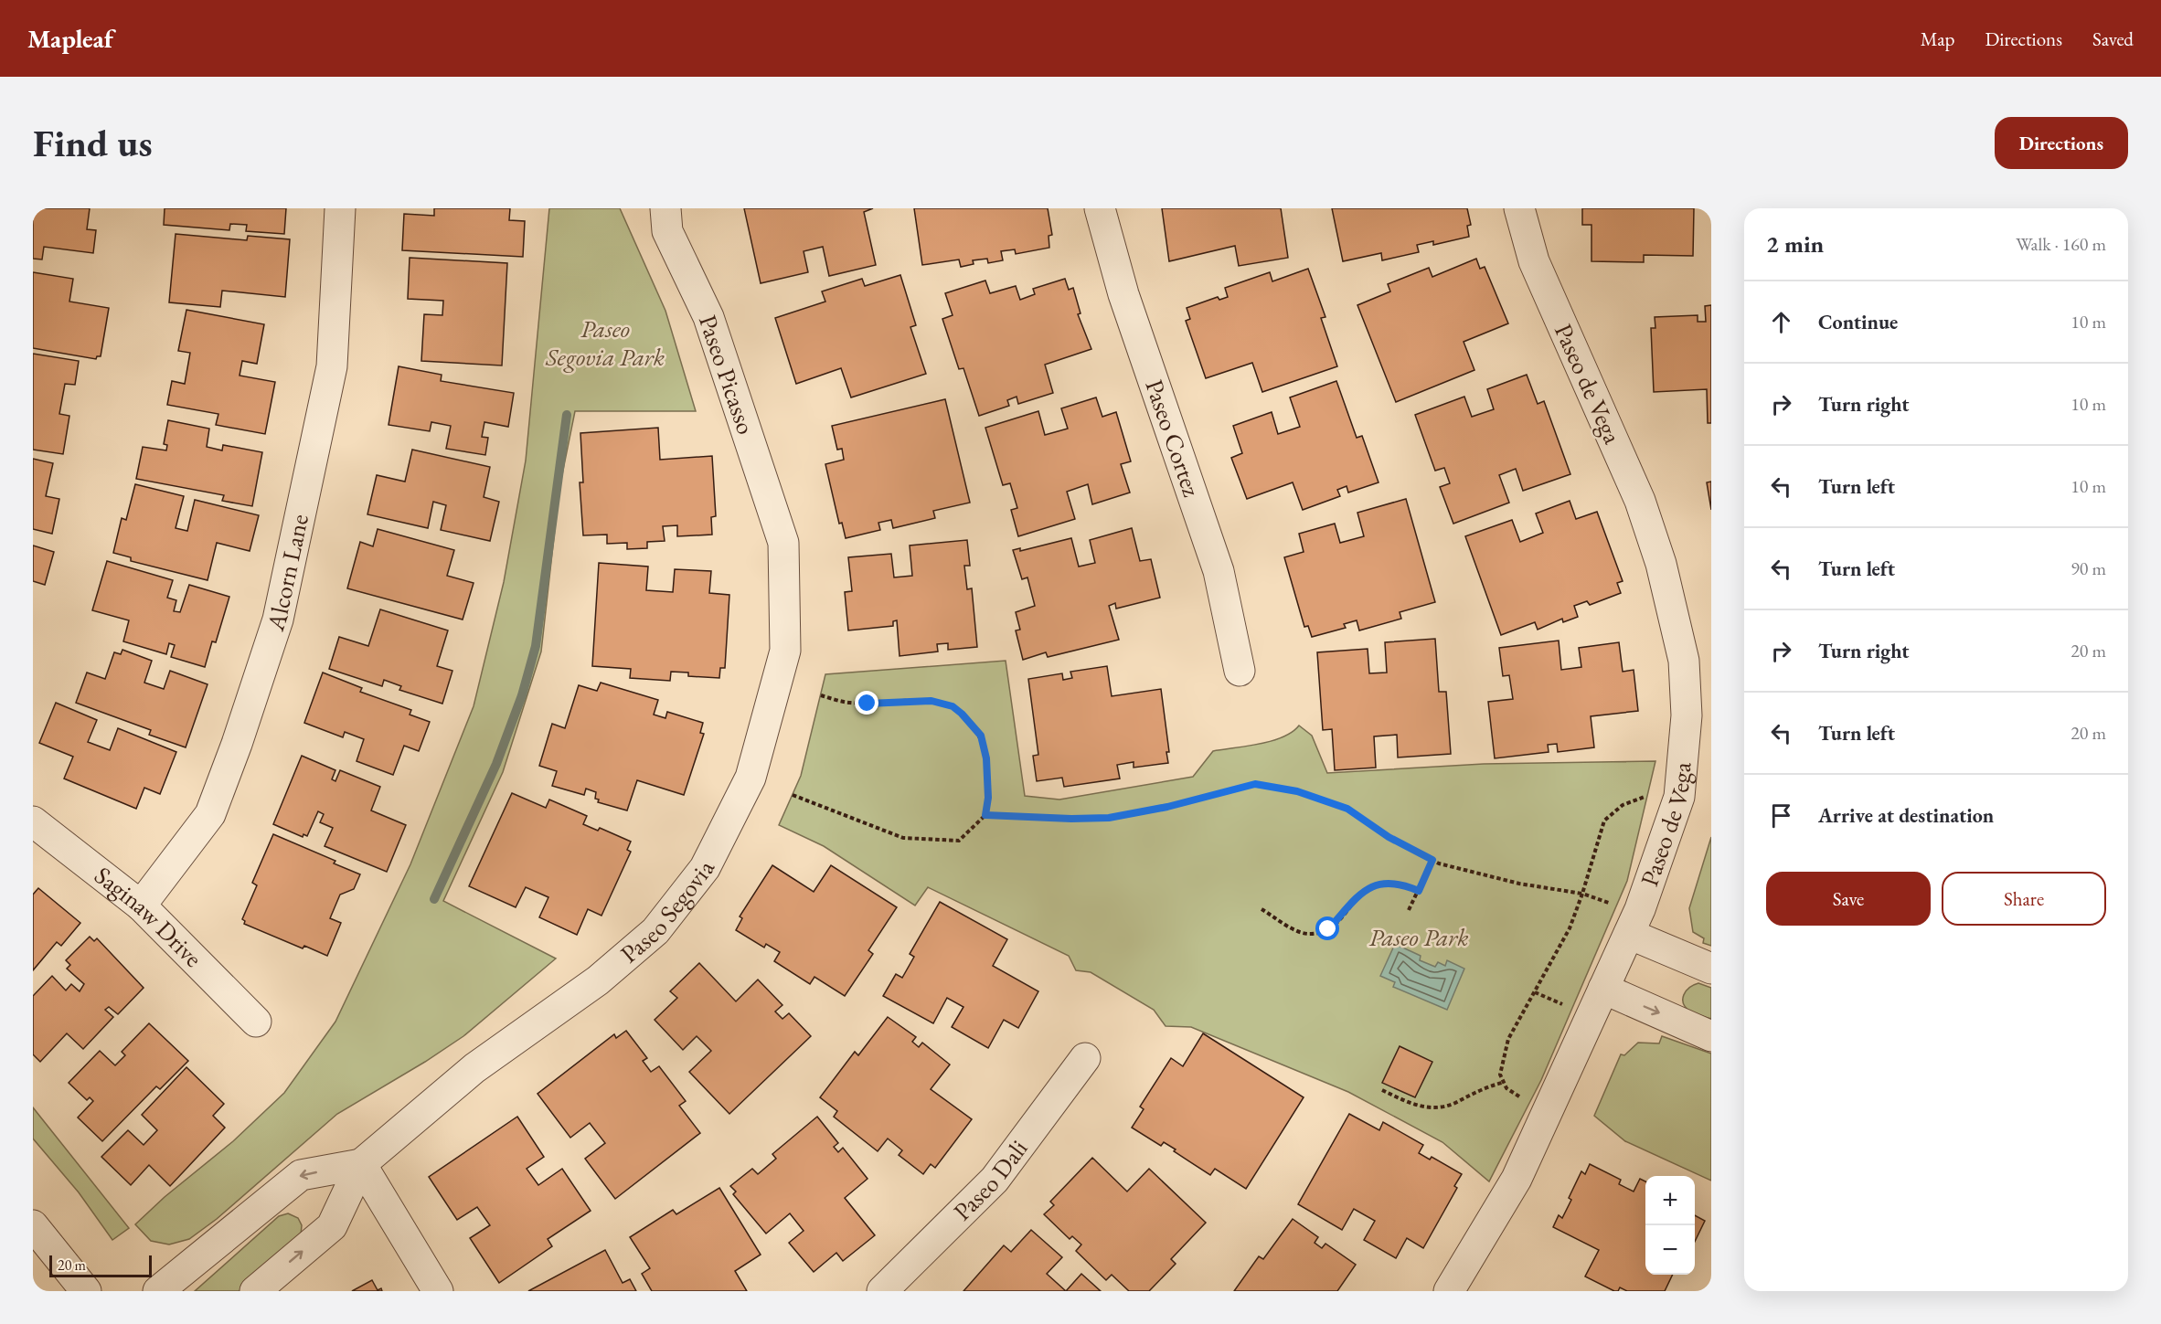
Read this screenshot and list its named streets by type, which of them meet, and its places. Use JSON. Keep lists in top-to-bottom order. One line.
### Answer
{"streets":{"street":["Paseo Picasso","Paseo de Vega","Paseo Cortez","Alcorn Lane","Paseo Segovia","Saginaw Drive","Paseo Dali"]},"crossings":[["Paseo Picasso","Paseo Segovia"],["Alcorn Lane","Saginaw Drive"]],"parks":["Paseo Segovia Park","Paseo Park"],"scale_bar":"20 m","page":{"header":"Mapleaf","nav":["Map","Directions","Saved"],"buttons":["Directions",["Save","Share"]],"title":"Find us","heading":["2 min","Walk · 160 m"],"list":[["Continue","10 m"],["Turn right","10 m"],["Turn left","10 m"],["Turn left","90 m"],["Turn right","20 m"],["Turn left","20 m"],"Arrive at destination"],"map_buttons":["+","−"],"scale":"20 m"}}
